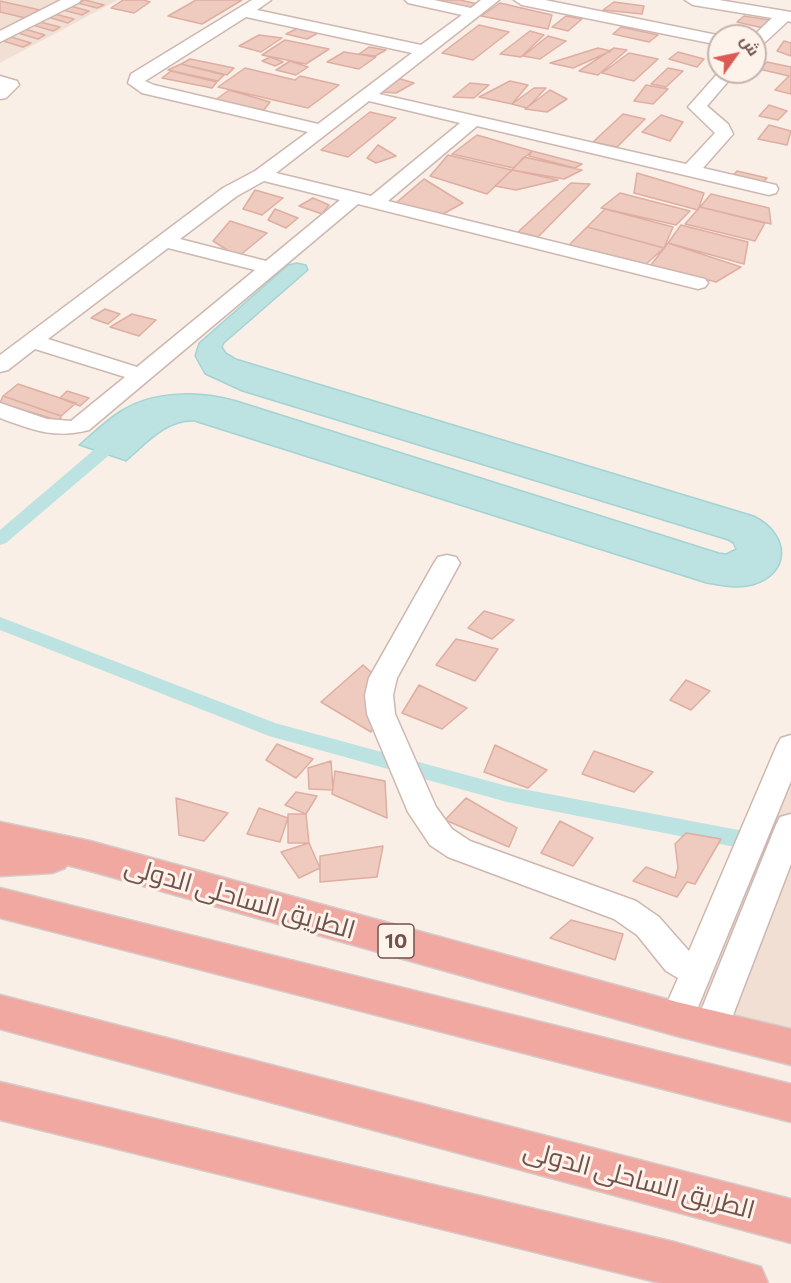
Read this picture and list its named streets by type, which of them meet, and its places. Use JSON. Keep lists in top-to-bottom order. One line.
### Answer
{"streets":{"highway":["الطريق الساحلى الدولى","10"]},"north":"top right"}
